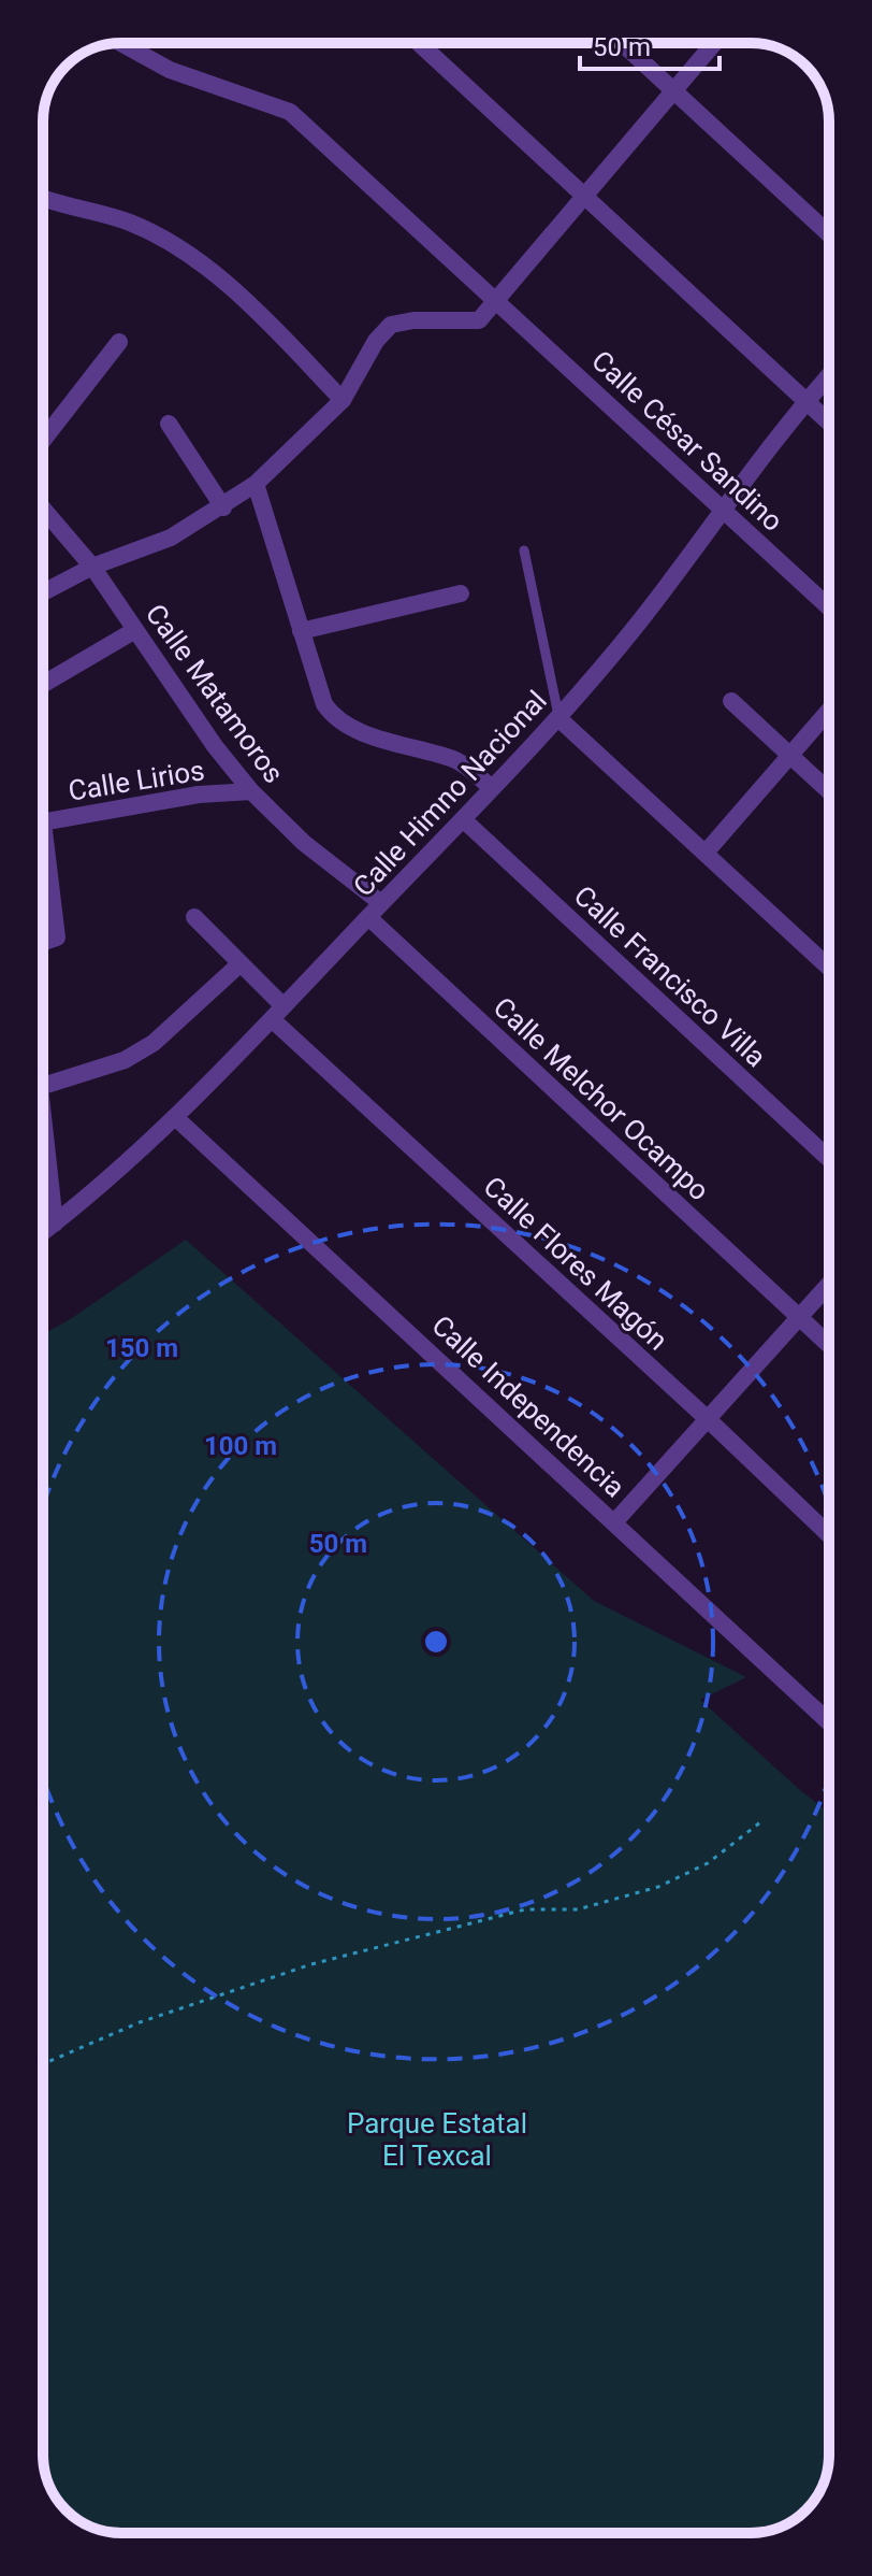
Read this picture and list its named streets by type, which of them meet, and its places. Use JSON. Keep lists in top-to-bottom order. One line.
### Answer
{"streets":{"street":["Calle César Sandino","Calle Matamoros","Calle Lirios","Calle Himno Nacional","Calle Francisco Villa","Calle Melchor Ocampo","Calle Flores Magón","Calle Independencia"]},"crossings":[["Calle César Sandino","Calle Himno Nacional"],["Calle Matamoros","Calle Lirios"],["Calle Matamoros","Calle Himno Nacional"],["Calle Himno Nacional","Calle Francisco Villa"],["Calle Himno Nacional","Calle Melchor Ocampo"],["Calle Himno Nacional","Calle Flores Magón"],["Calle Himno Nacional","Calle Independencia"]],"parks":["Parque Estatal El Texcal"],"scale_bar":"50 m","rings":["150 m","100 m","50 m"]}
